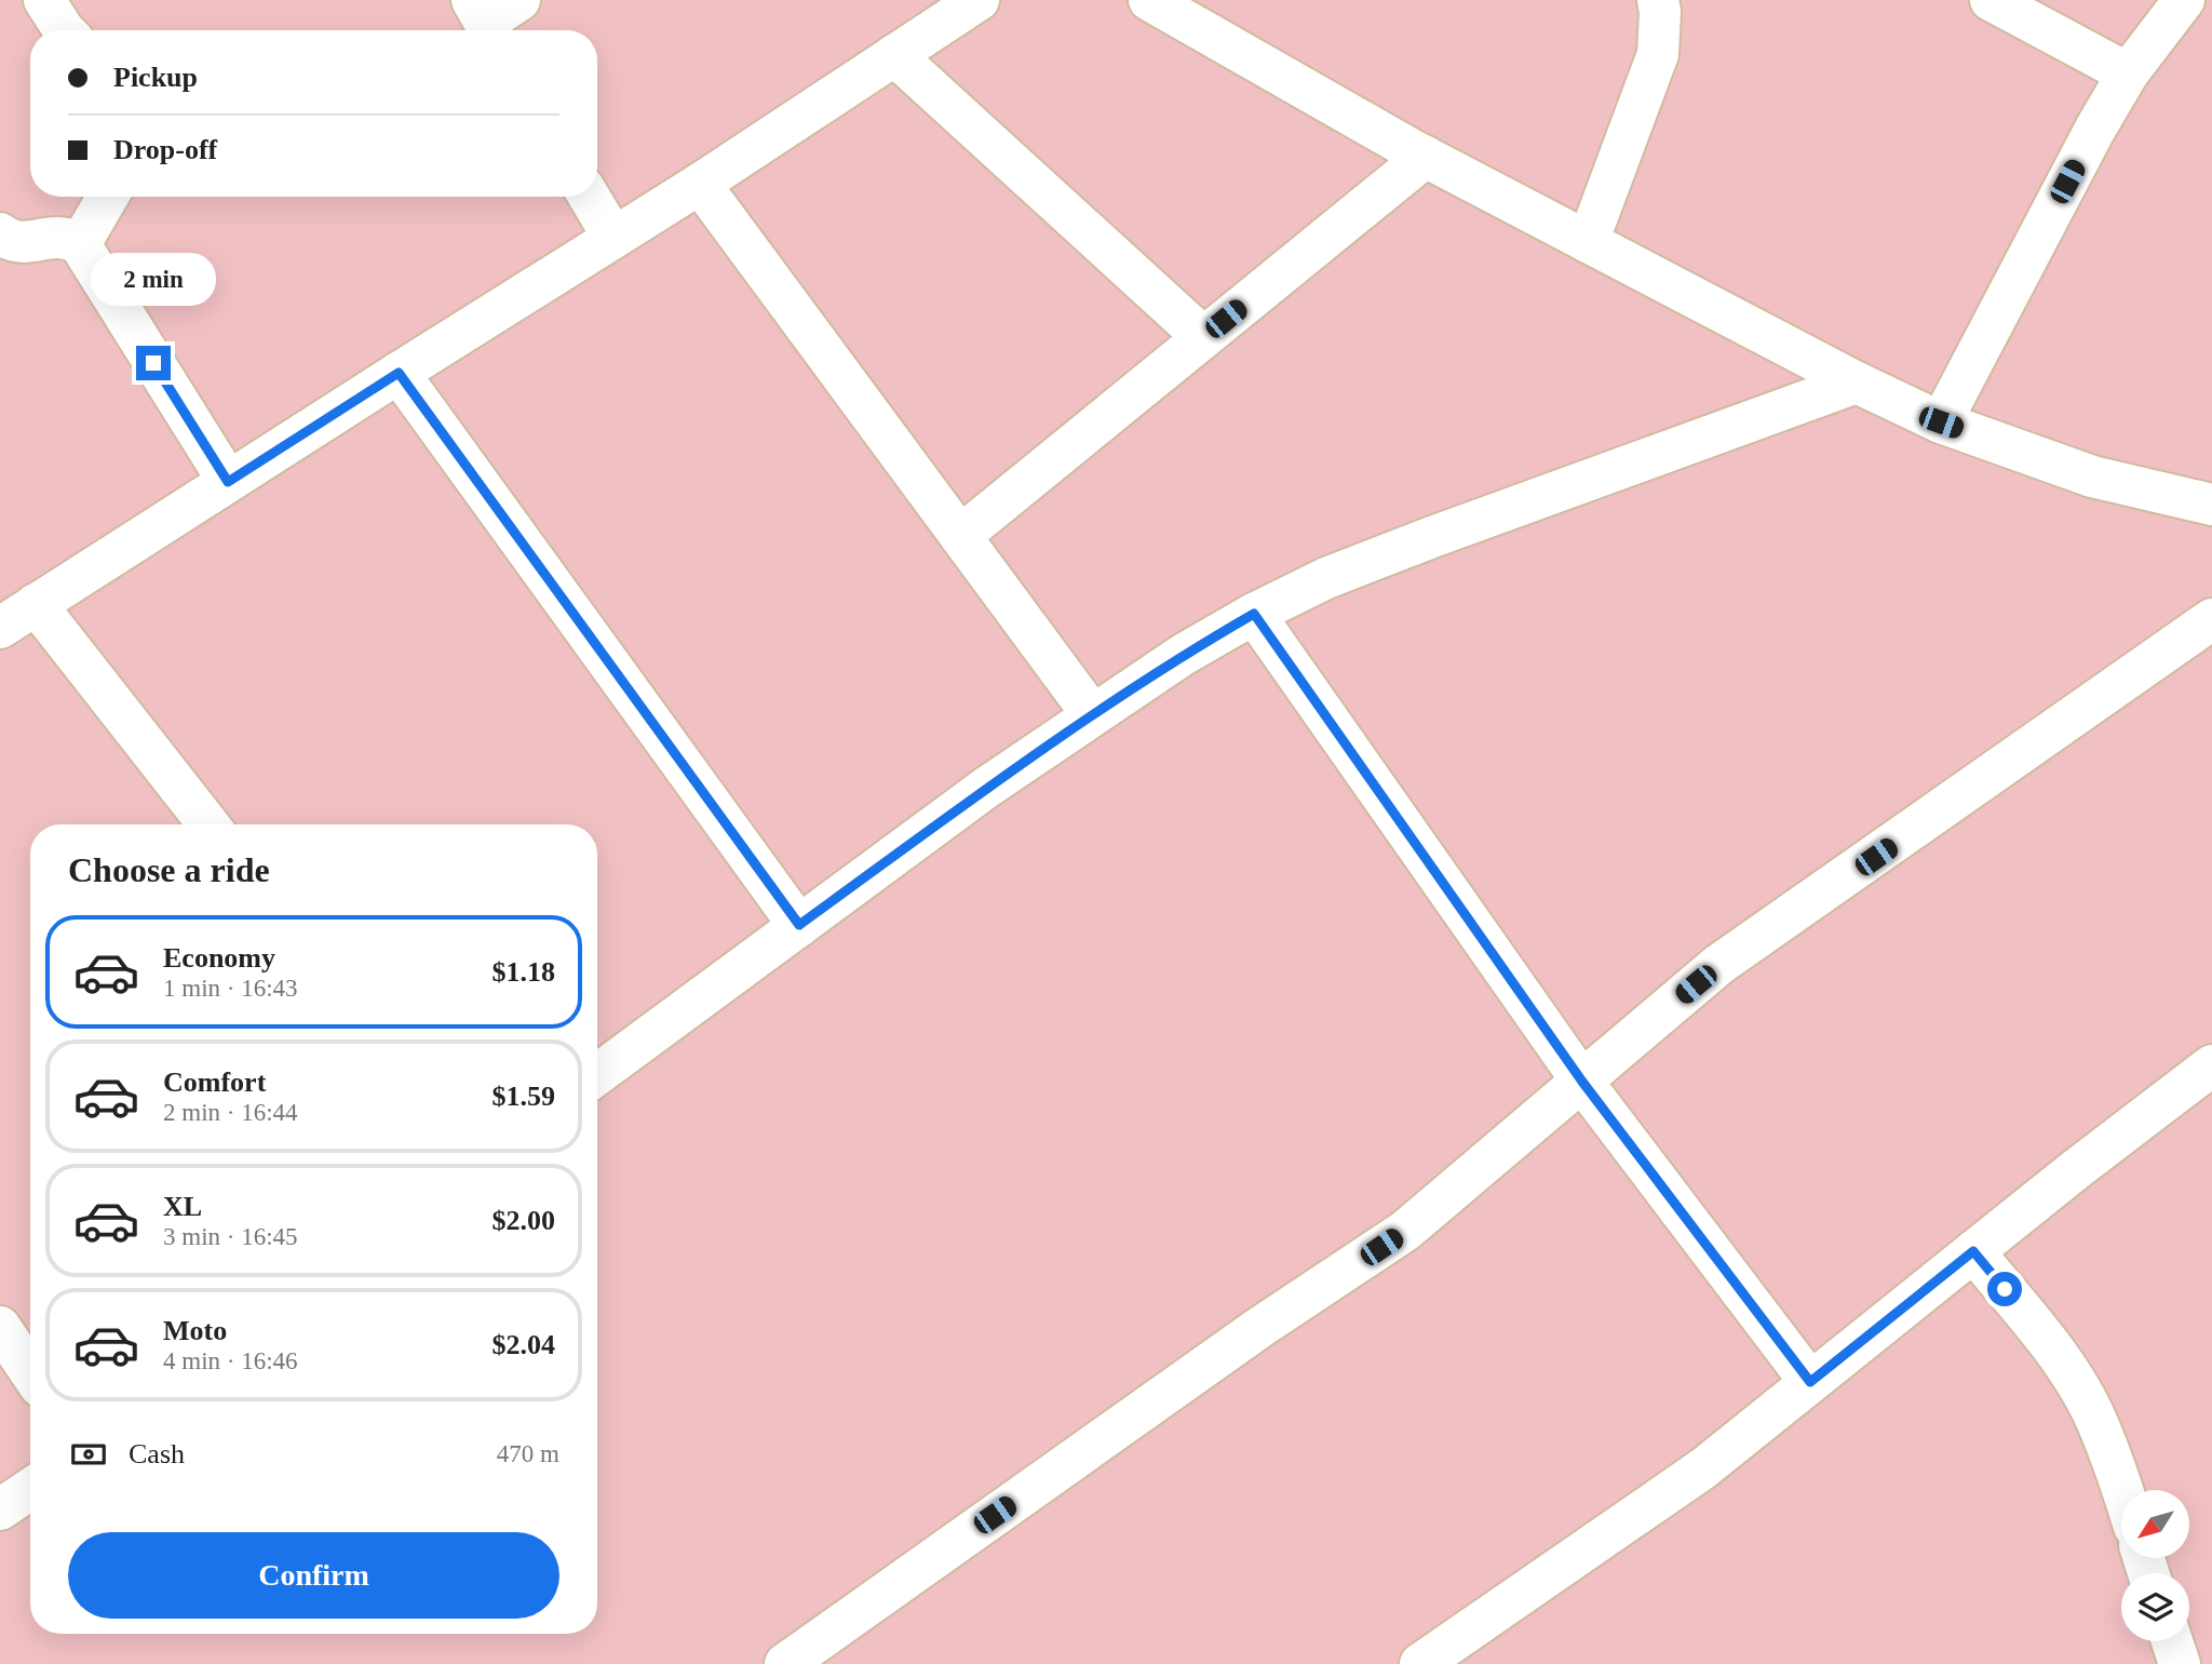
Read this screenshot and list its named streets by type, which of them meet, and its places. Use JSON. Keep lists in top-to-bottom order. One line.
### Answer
{"north":"bottom left","page":{"banner":["Pickup","Drop-off"],"bubble":"2 min","heading":"Choose a ride","list":[{"name":"Economy","note":"1 min · 16:43","value":"$1.18"},{"name":"Comfort","note":"2 min · 16:44","value":"$1.59"},{"name":"XL","note":"3 min · 16:45","value":"$2.00"},{"name":"Moto","note":"4 min · 16:46","value":"$2.04"}],"pay":["Cash","470 m"],"buttons":"Confirm"}}
